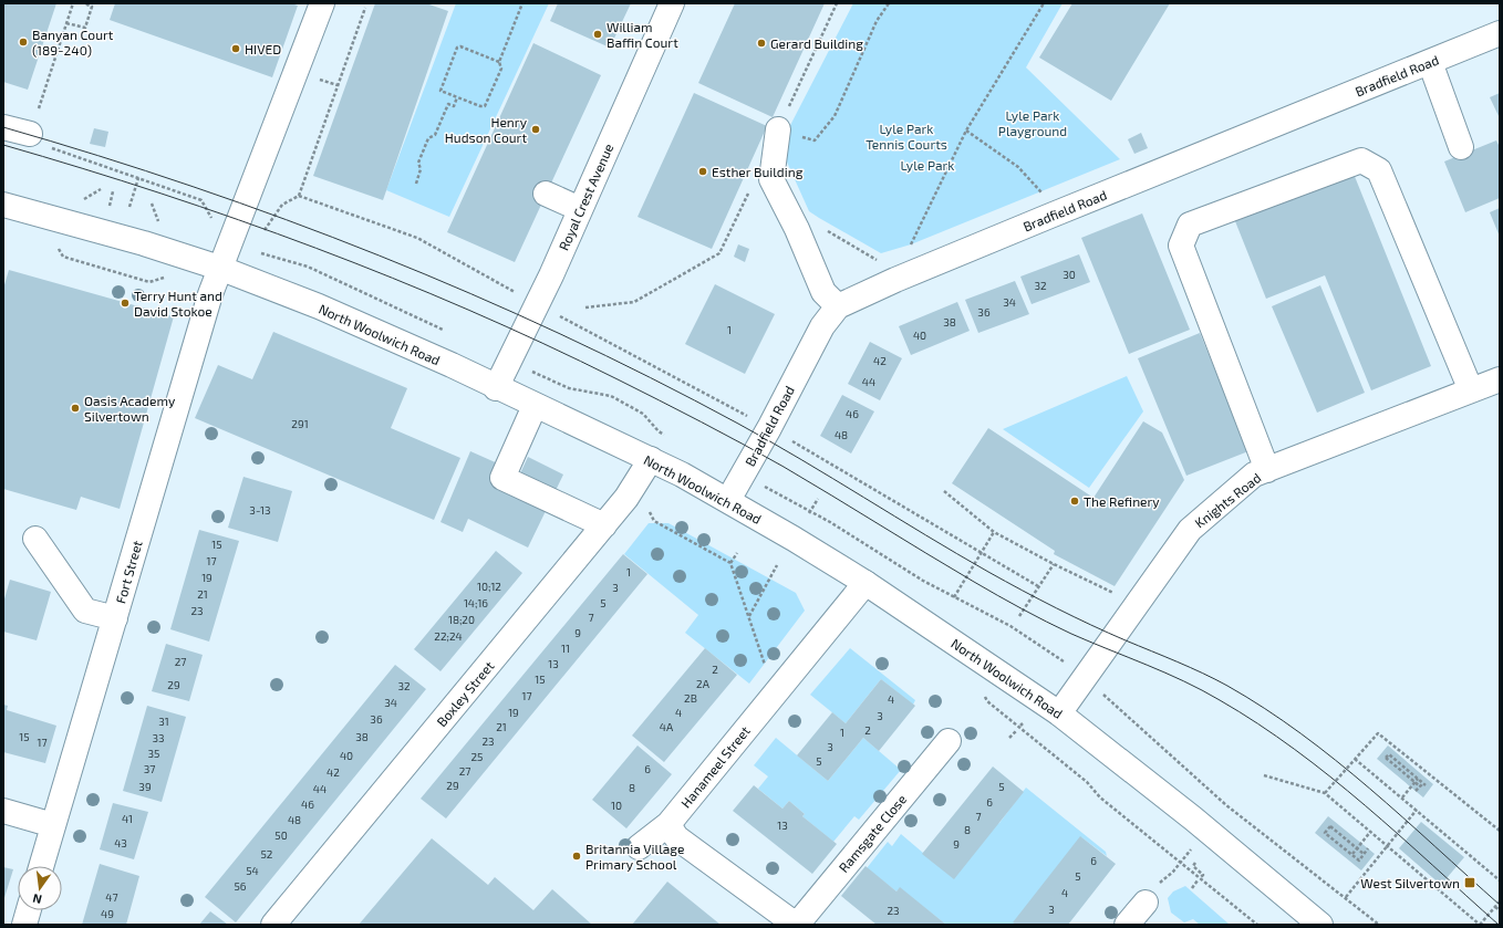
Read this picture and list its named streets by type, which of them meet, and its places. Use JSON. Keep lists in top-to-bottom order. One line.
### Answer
{"streets":{"street":["Bradfield Road","Royal Crest Avenue","North Woolwich Road","Knights Road","Fort Street","Boxley Street","Hanameel Street","Ramsgate Close"]},"crossings":[["Bradfield Road","North Woolwich Road"],["Royal Crest Avenue","North Woolwich Road"],["North Woolwich Road","Knights Road"],["North Woolwich Road","Fort Street"],["North Woolwich Road","Boxley Street"],["North Woolwich Road","Hanameel Street"]],"parks":["Lyle Park Playground","Lyle Park Tennis Courts","Lyle Park"],"places":{"other":["William Baffin Court","Banyan Court (189-240)","Gerard Building","HIVED","Henry Hudson Court","Esther Building","Terry Hunt and David Stokoe","Oasis Academy Silvertown","The Refinery","Britannia Village Primary School"],"transit":["West Silvertown"]},"house_numbers":["30","32","34","36","38","1","40","42","44","46","291","48","3-13","15","17","1","19","10;12","3","21","14;16","5","23","7","18;20","9","22;24","11","27","13","2","15","2A","29","32","17","2B","4","34","19","4","3","36","31","21","4A","2","1","15","38","33","23","17","3","35","40","25","5","37","6","27","42","29","39","5","8","44","6","46","10","7","41","48","13","8","50","43","9","52","6","54","5","56","4","47","3","23","49"],"north":"bottom"}
